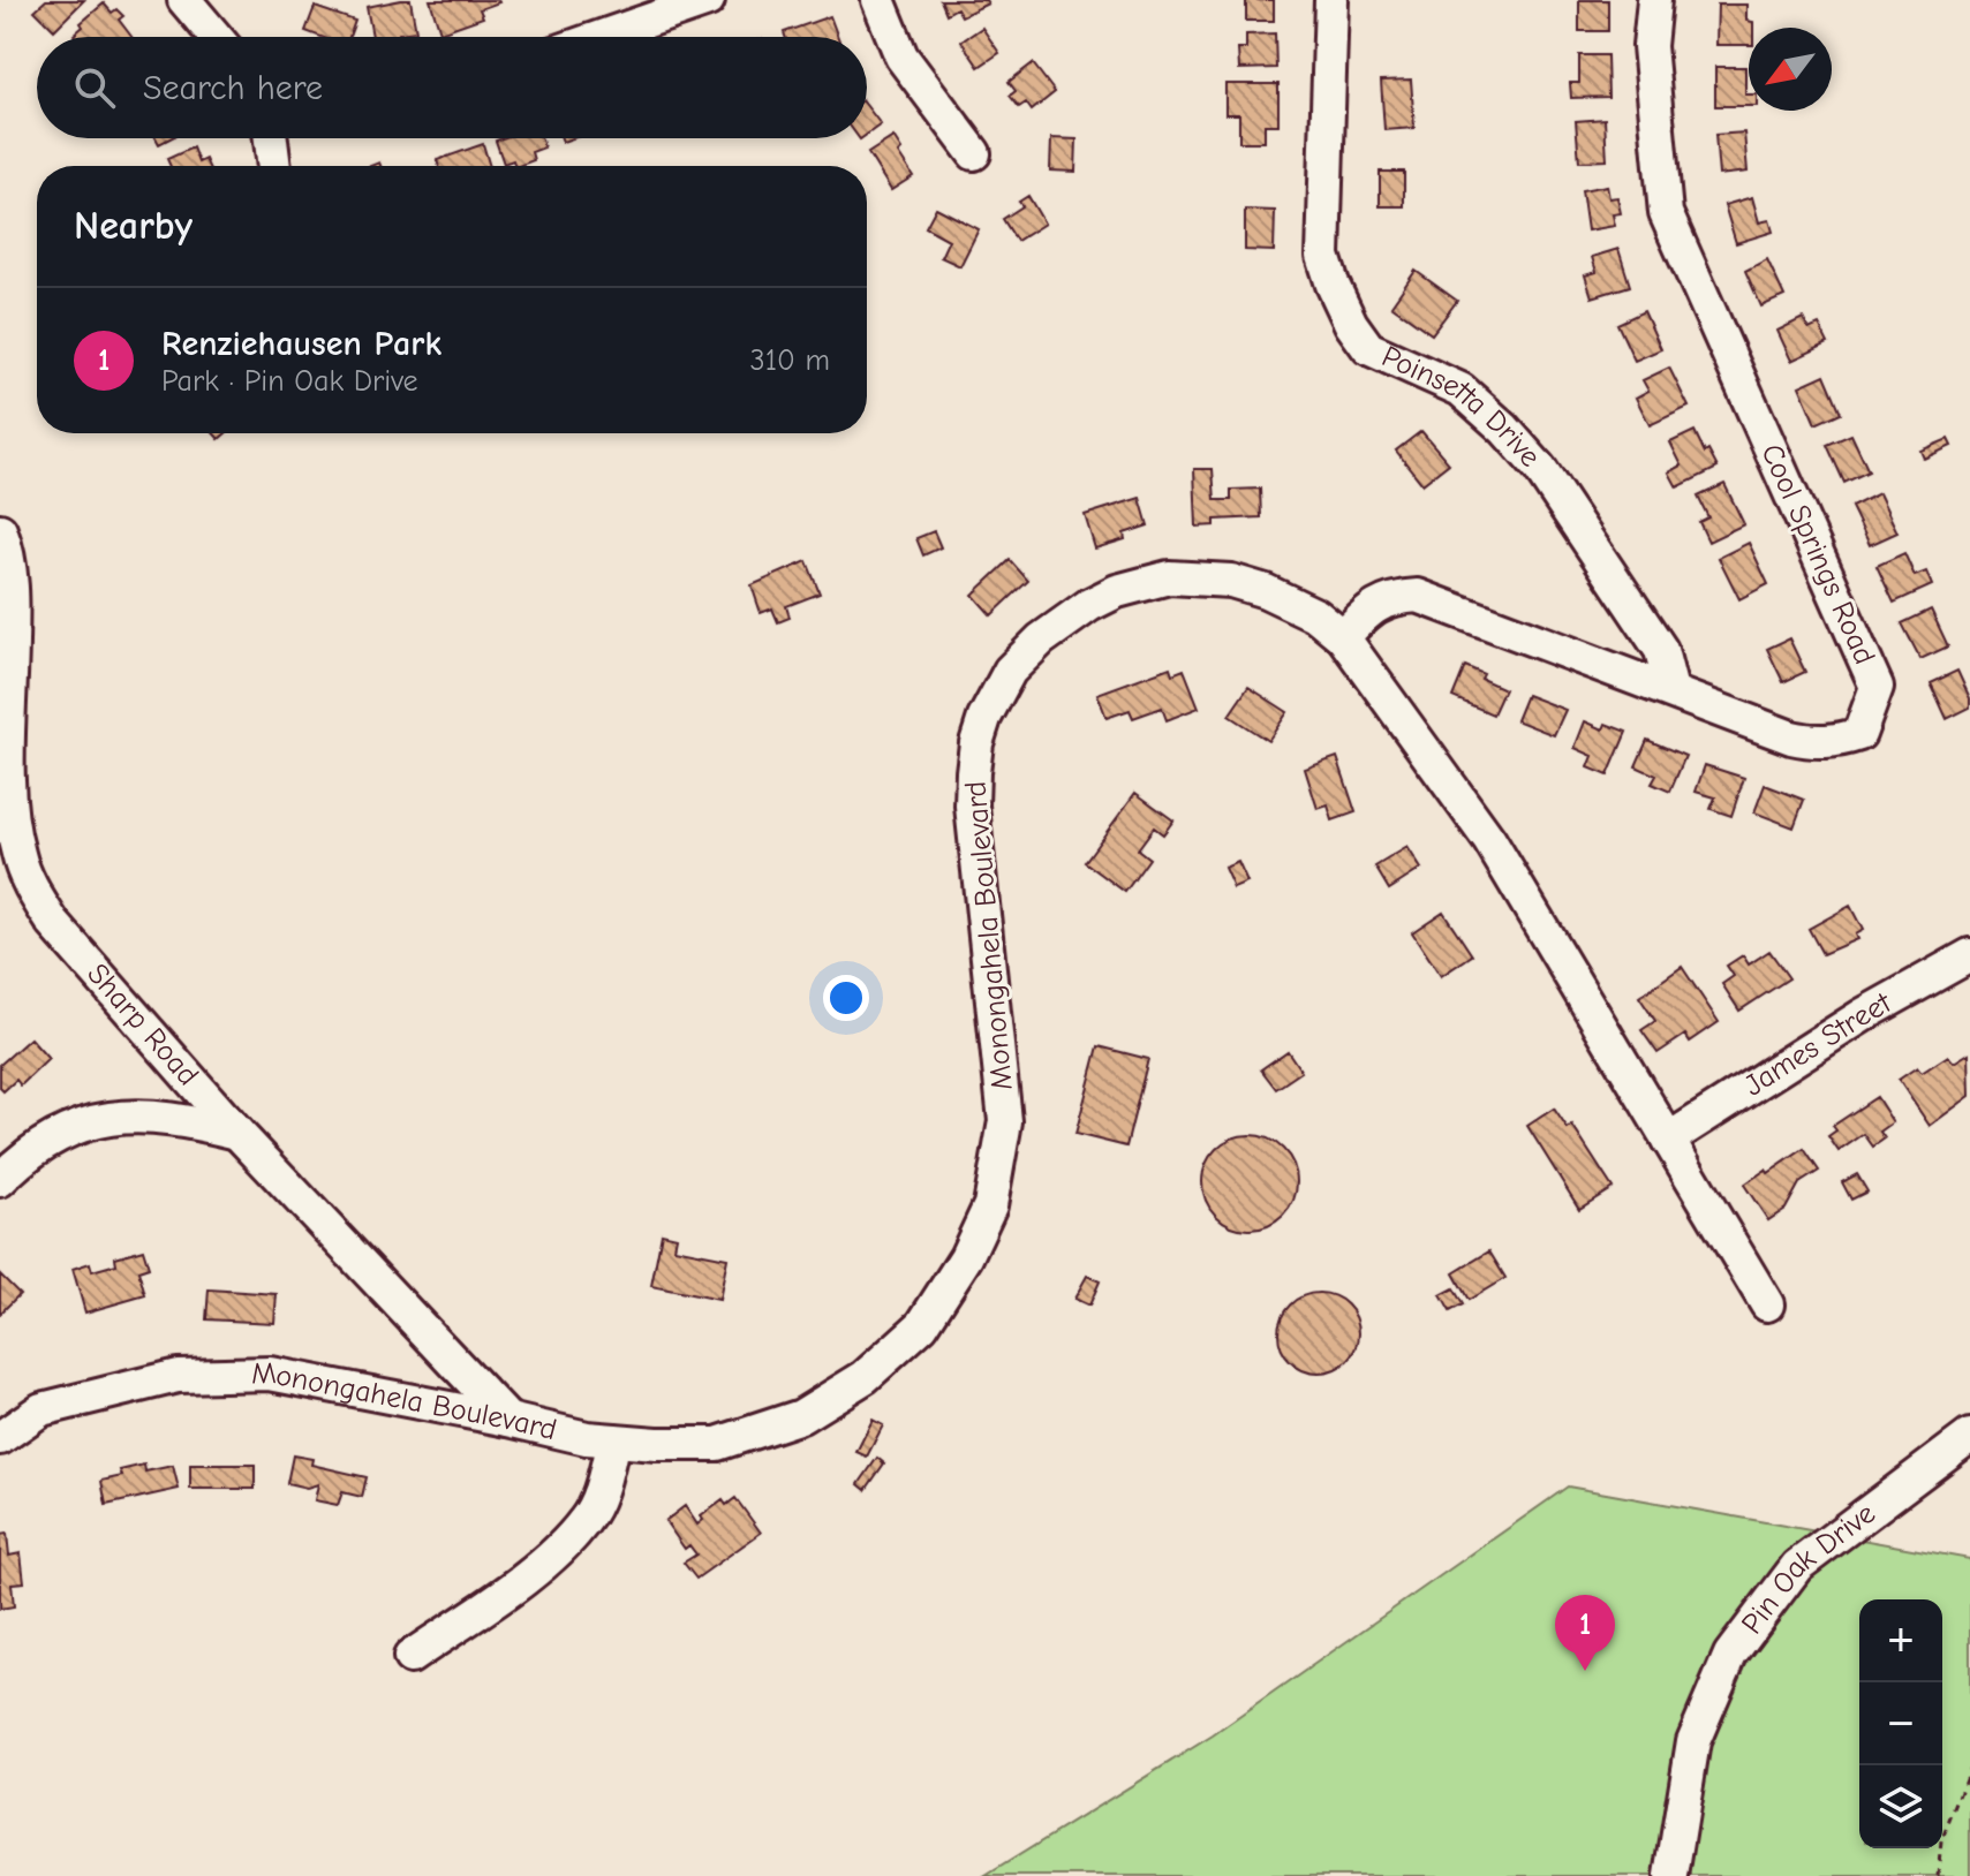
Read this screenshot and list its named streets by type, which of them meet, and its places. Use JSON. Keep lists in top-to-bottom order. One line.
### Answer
{"streets":{"street":["Poinsetta Drive","Cool Springs Road","Monongahela Boulevard","Sharp Road","James Street","Pin Oak Drive"]},"crossings":[["Poinsetta Drive","Cool Springs Road"],["Cool Springs Road","Monongahela Boulevard"],["Monongahela Boulevard","Sharp Road"],["Monongahela Boulevard","James Street"]],"north":"bottom left","page":{"search":"Search here","heading":"Nearby","list":[{"mark":"1","name":"Renziehausen Park","note":"Park · Pin Oak Drive","value":"310 m"}],"pins":"1","map_buttons":["+","−"]}}
